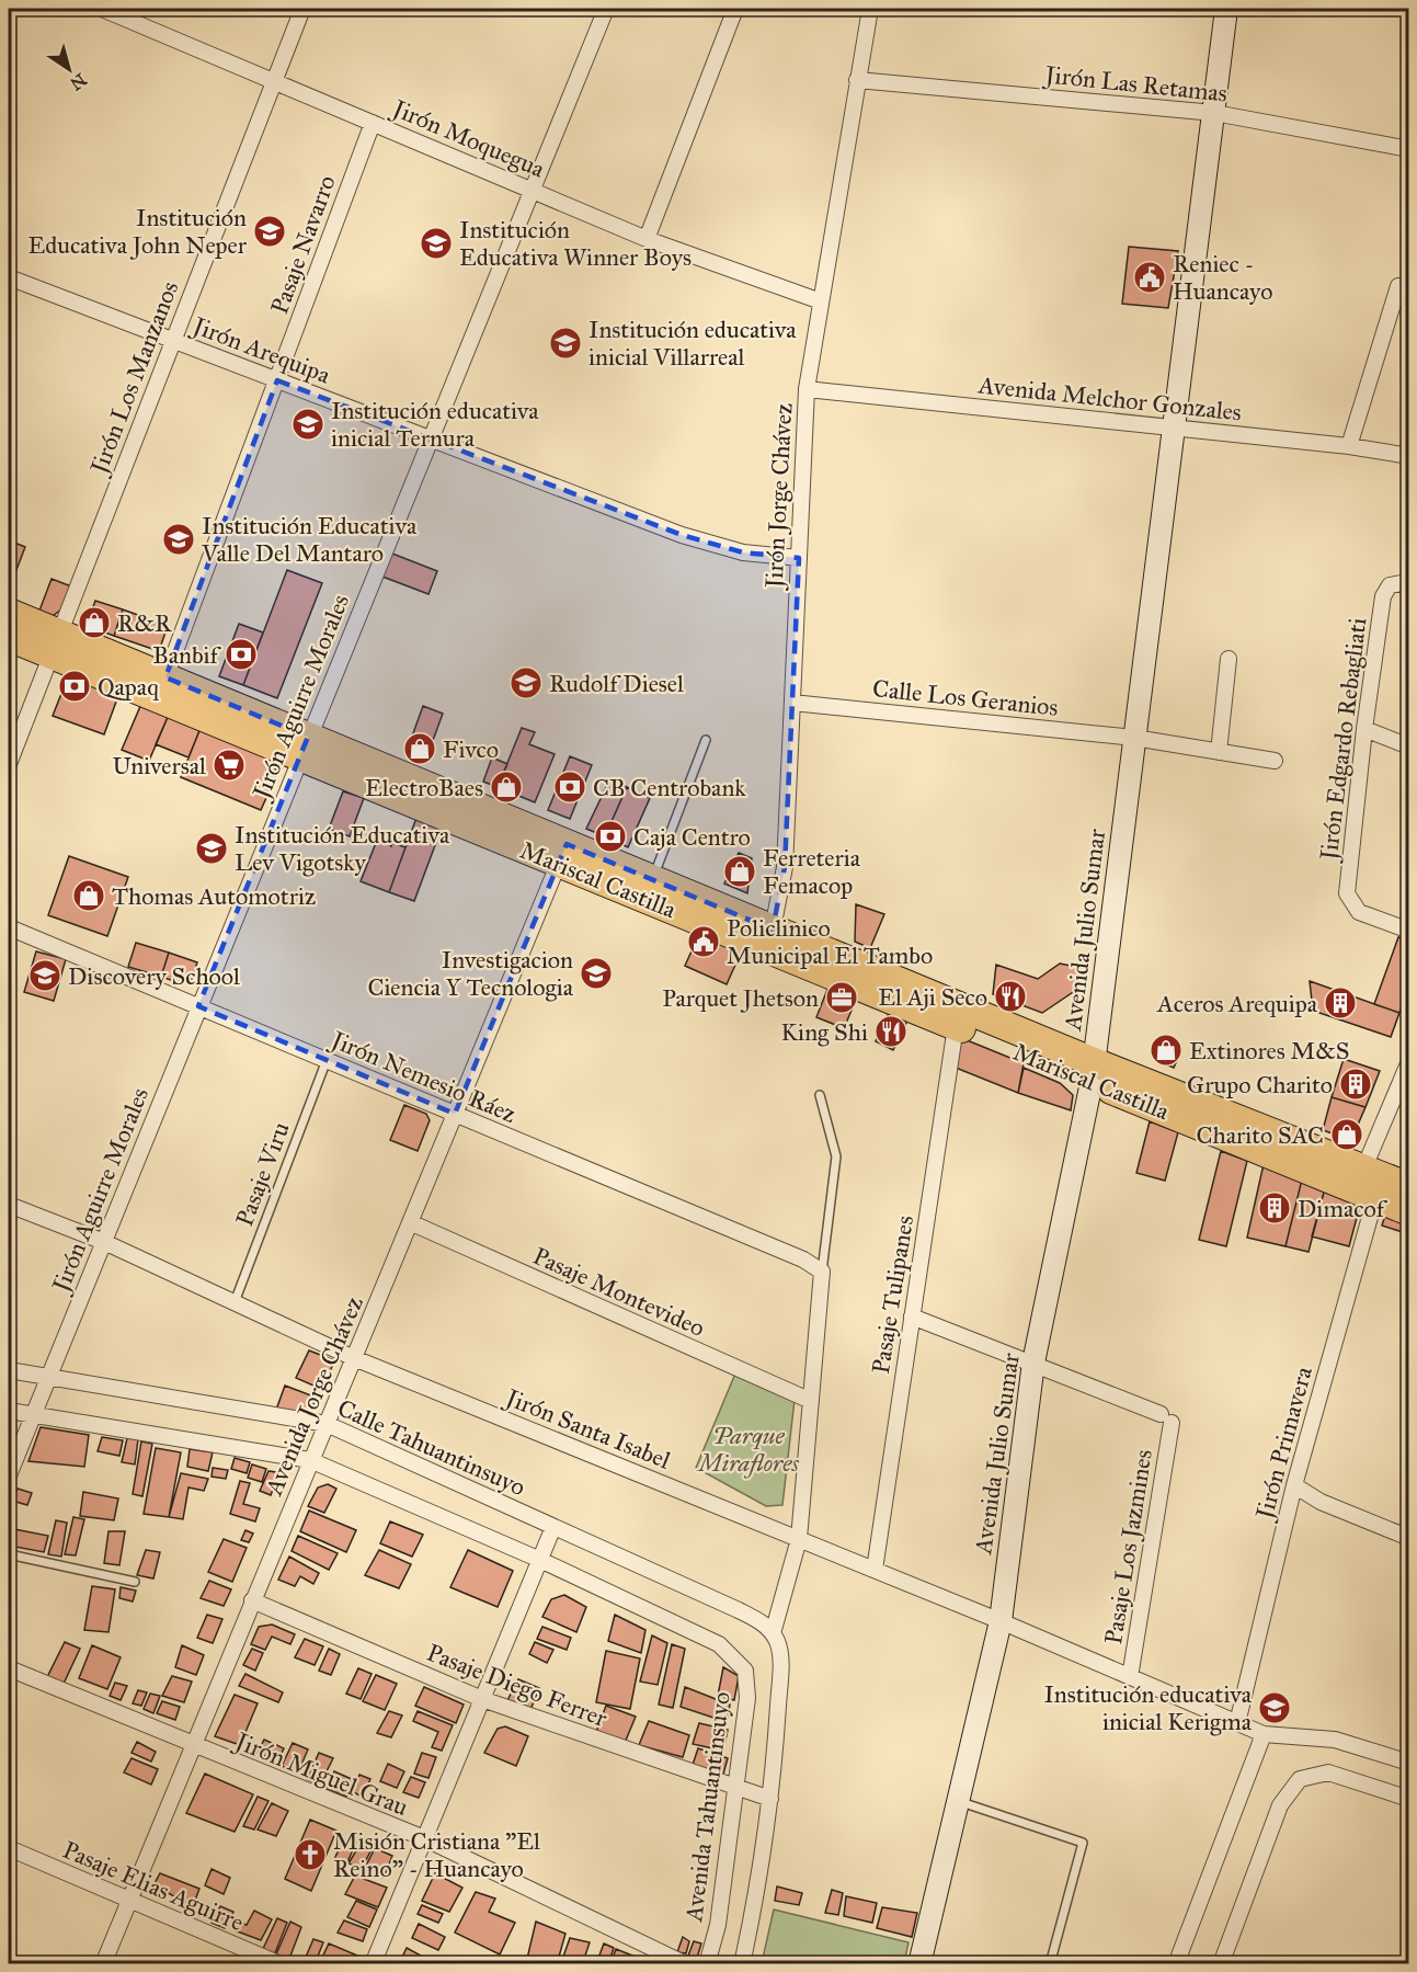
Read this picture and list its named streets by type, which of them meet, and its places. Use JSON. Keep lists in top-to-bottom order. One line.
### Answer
{"streets":{"highway":["Mariscal Castilla"],"street":["Jirón Las Retamas","Jirón Moquegua","Pasaje Navarro","Jirón Arequipa","Jirón Los Manzanos","Avenida Melchor Gonzales","Jirón Jorge Chávez","Jirón Aguirre Morales","Calle Los Geranios","Jirón Edgardo Rebagliati","Avenida Julio Sumar","Jirón Nemesio Ráez","Pasaje Montevideo","Pasaje Tulipanes","Avenida Jorge Chávez","Jirón Santa Isabel","Jirón Primavera","Calle Tahuantinsuyo","Pasaje Los Jazmines","Pasaje Diego Ferrer","Jirón Miguel Grau","Avenida Tahuantinsuyo","Pasaje Elias Aguirre"],"lane":["Pasaje Viru"]},"crossings":[["Jirón Las Retamas","Jirón Jorge Chávez"],["Jirón Las Retamas","Avenida Julio Sumar"],["Jirón Moquegua","Pasaje Navarro"],["Jirón Moquegua","Jirón Los Manzanos"],["Jirón Moquegua","Jirón Jorge Chávez"],["Jirón Moquegua","Jirón Aguirre Morales"],["Pasaje Navarro","Jirón Arequipa"],["Pasaje Navarro","Mariscal Castilla"],["Jirón Arequipa","Jirón Los Manzanos"],["Jirón Arequipa","Jirón Jorge Chávez"],["Jirón Arequipa","Jirón Aguirre Morales"],["Jirón Los Manzanos","Mariscal Castilla"],["Avenida Melchor Gonzales","Jirón Jorge Chávez"],["Avenida Melchor Gonzales","Avenida Julio Sumar"],["Jirón Jorge Chávez","Calle Los Geranios"],["Jirón Jorge Chávez","Mariscal Castilla"],["Jirón Aguirre Morales","Mariscal Castilla"],["Jirón Aguirre Morales","Jirón Nemesio Ráez"],["Jirón Aguirre Morales","Jirón Santa Isabel"],["Jirón Aguirre Morales","Calle Tahuantinsuyo"],["Calle Los Geranios","Avenida Julio Sumar"],["Mariscal Castilla","Avenida Julio Sumar"],["Mariscal Castilla","Pasaje Tulipanes"],["Mariscal Castilla","Avenida Jorge Chávez"],["Avenida Julio Sumar","Jirón Santa Isabel"],["Avenida Julio Sumar","Pasaje Los Jazmines"],["Jirón Nemesio Ráez","Pasaje Viru"],["Jirón Nemesio Ráez","Avenida Jorge Chávez"],["Pasaje Viru","Jirón Santa Isabel"],["Pasaje Montevideo","Avenida Jorge Chávez"],["Pasaje Tulipanes","Jirón Santa Isabel"],["Avenida Jorge Chávez","Jirón Santa Isabel"],["Avenida Jorge Chávez","Calle Tahuantinsuyo"],["Avenida Jorge Chávez","Pasaje Diego Ferrer"],["Avenida Jorge Chávez","Jirón Miguel Grau"],["Avenida Jorge Chávez","Pasaje Elias Aguirre"],["Jirón Santa Isabel","Jirón Primavera"],["Jirón Santa Isabel","Pasaje Los Jazmines"],["Pasaje Diego Ferrer","Avenida Tahuantinsuyo"]],"parks":["Parque Miraflores"],"places":{"school or university":["Institución Educativa John Neper","Institución Educativa Winner Boys","Institución educativa inicial Villarreal","Institución educativa inicial Ternura","Institución Educativa Valle Del Mantaro","Rudolf Diesel","Institución Educativa Lev Vigotsky","Investigacion Ciencia Y Tecnologia","Discovery School","Institución educativa inicial Kerigma"],"public building":["Reniec - Huancayo","Policlinico Municipal El Tambo"],"shop":["R&R","Fivco","ElectroBaes","Ferreteria Femacop","Thomas Automotriz","Extinores M&S","Charito SAC"],"bank":["Banbif","Qapaq","CB Centrobank","Caja Centro"],"supermarket":["Universal"],"restaurant":["El Aji Seco","King Shi"],"office":["Parquet Jhetson"],"building":["Aceros Arequipa","Grupo Charito","Dimacof"],"church":["Misión Cristiana \"El Reino\" - Huancayo"]},"north":"bottom right"}
